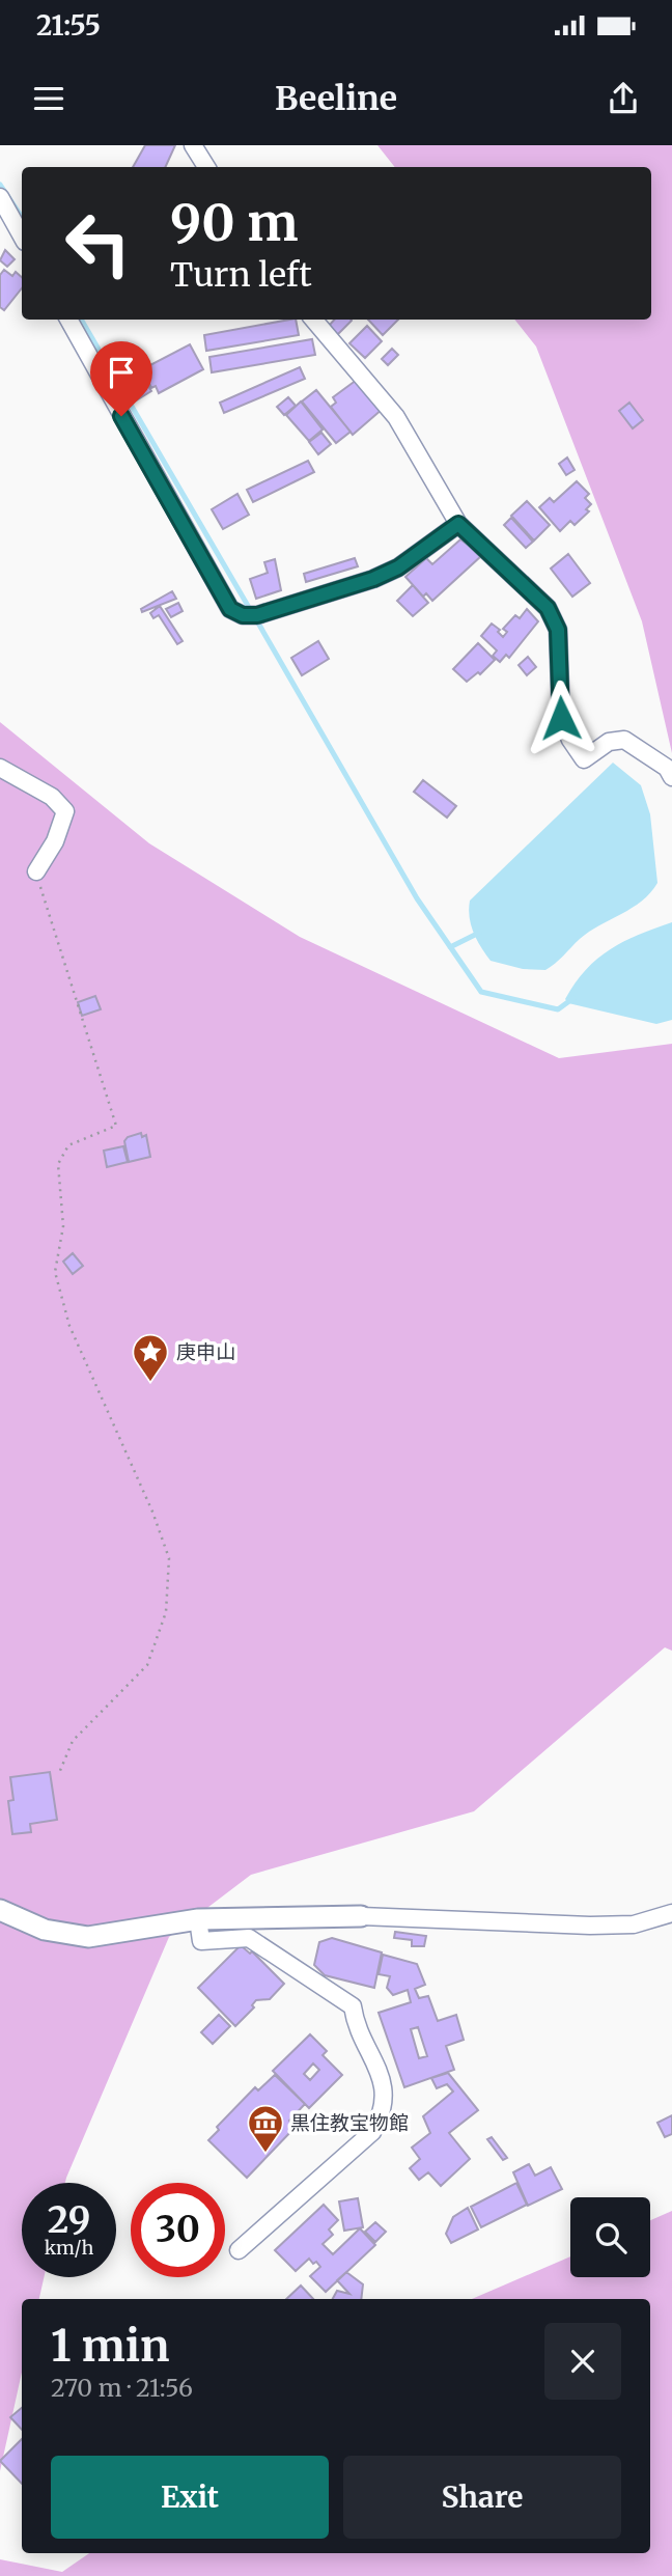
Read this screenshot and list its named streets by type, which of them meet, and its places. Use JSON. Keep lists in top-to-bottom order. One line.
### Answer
{"places":{"place":["庚申山"],"museum":["黒住教宝物館"]},"page":{"status":"21:55","header":"Beeline","turn":["90 m","Turn left"],"speed":"29 km/h","limit":"30","heading":["1 min","270 m · 21:56"],"buttons":["Exit","Share"]}}
